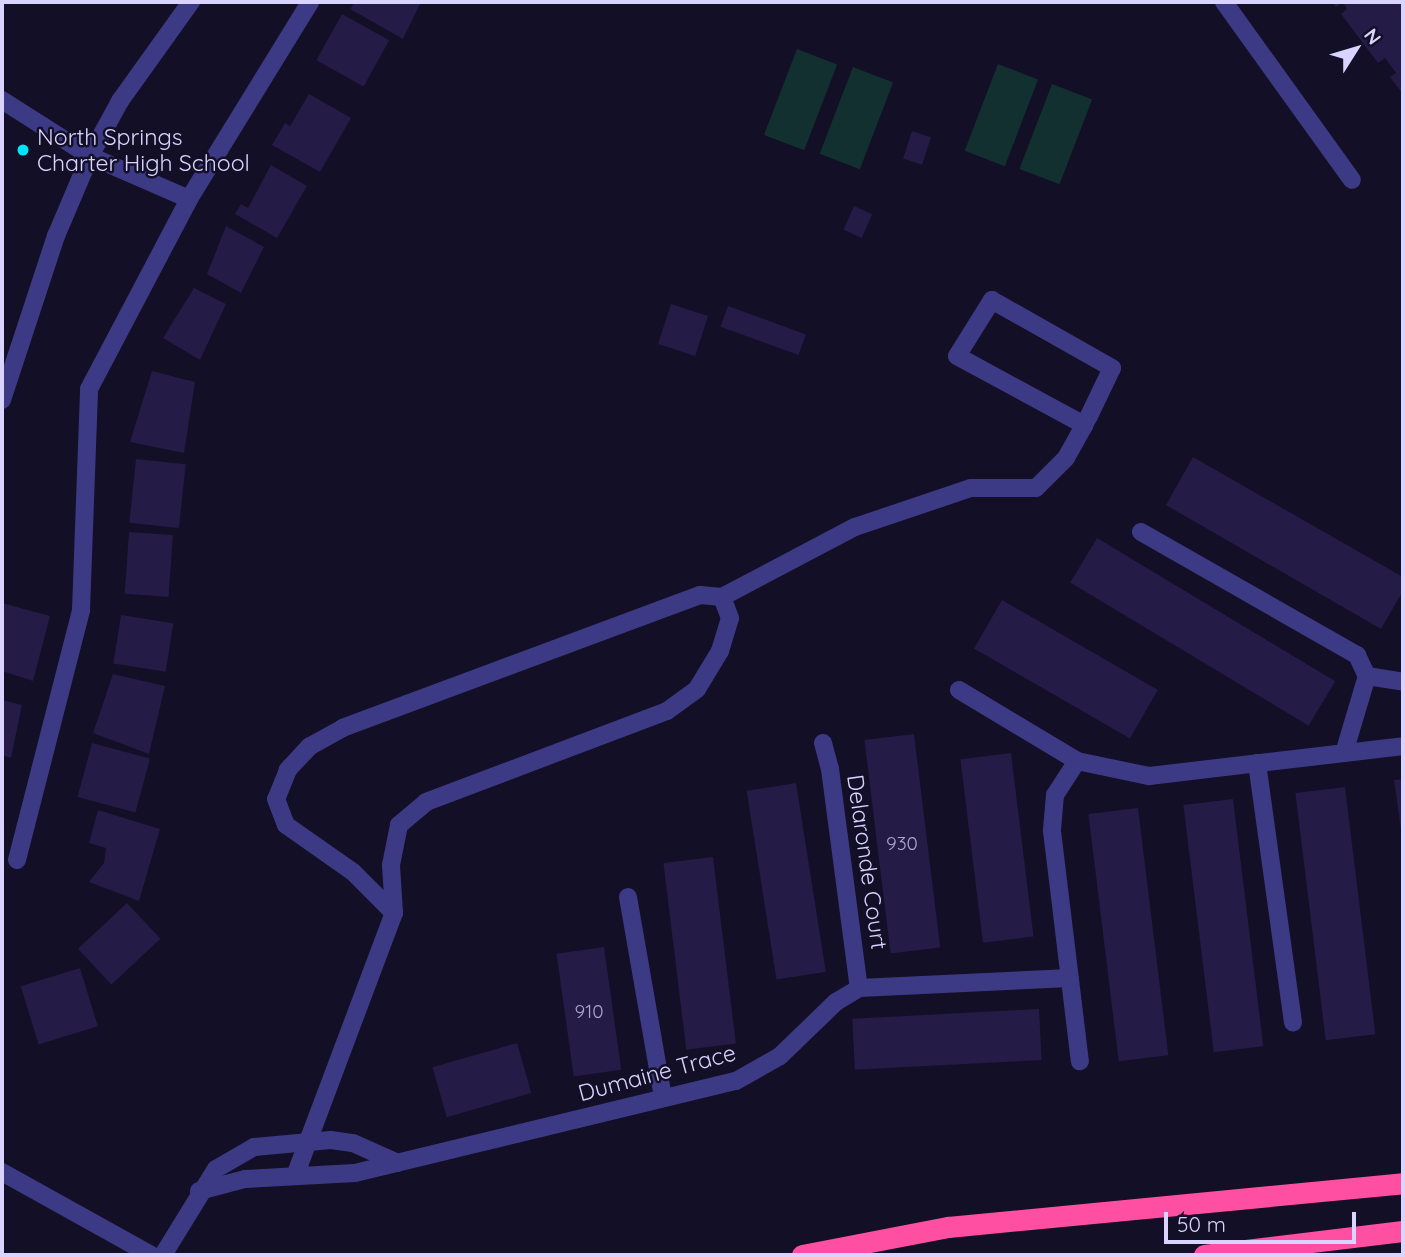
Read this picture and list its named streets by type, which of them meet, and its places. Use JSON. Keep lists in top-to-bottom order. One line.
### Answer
{"streets":{"street":["Delaronde Court","Dumaine Trace"]},"crossings":[["Delaronde Court","Dumaine Trace"]],"places":["North Springs Charter High School"],"house_numbers":["930","910"],"scale_bar":"50 m","north":"top right"}
